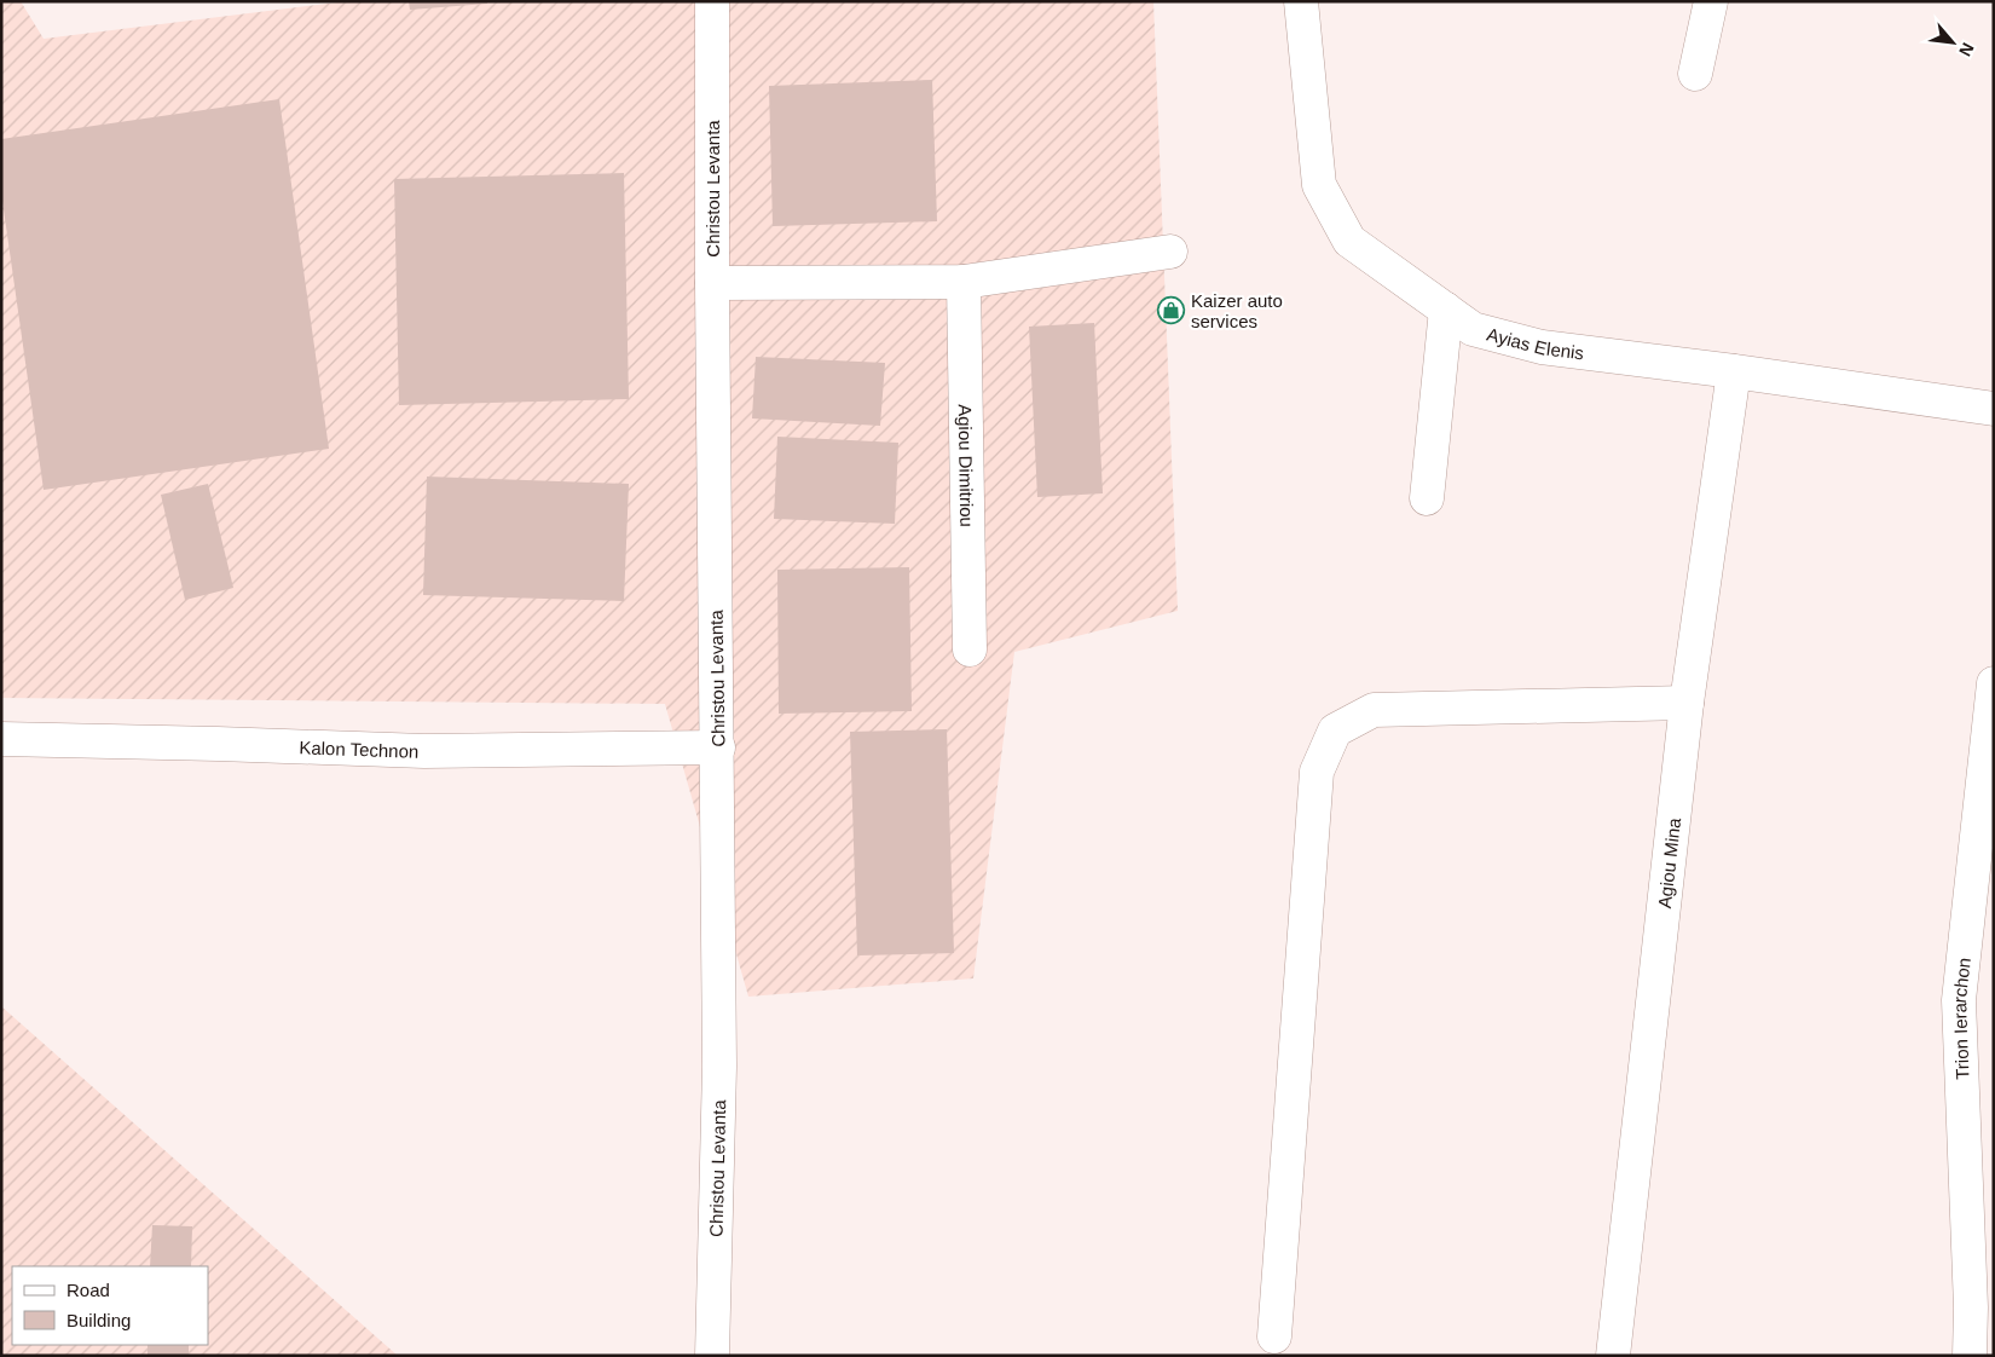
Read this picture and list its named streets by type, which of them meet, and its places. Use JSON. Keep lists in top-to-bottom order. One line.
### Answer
{"streets":{"street":["Christou Levanta","Ayias Elenis","Agiou Dimitriou","Kalon Technon","Agiou Mina","Trion Ierarchon"]},"crossings":[["Christou Levanta","Kalon Technon"],["Ayias Elenis","Agiou Mina"]],"places":{"shop":["Kaizer auto services"]},"legend":["Road","Building"],"north":"bottom right"}
